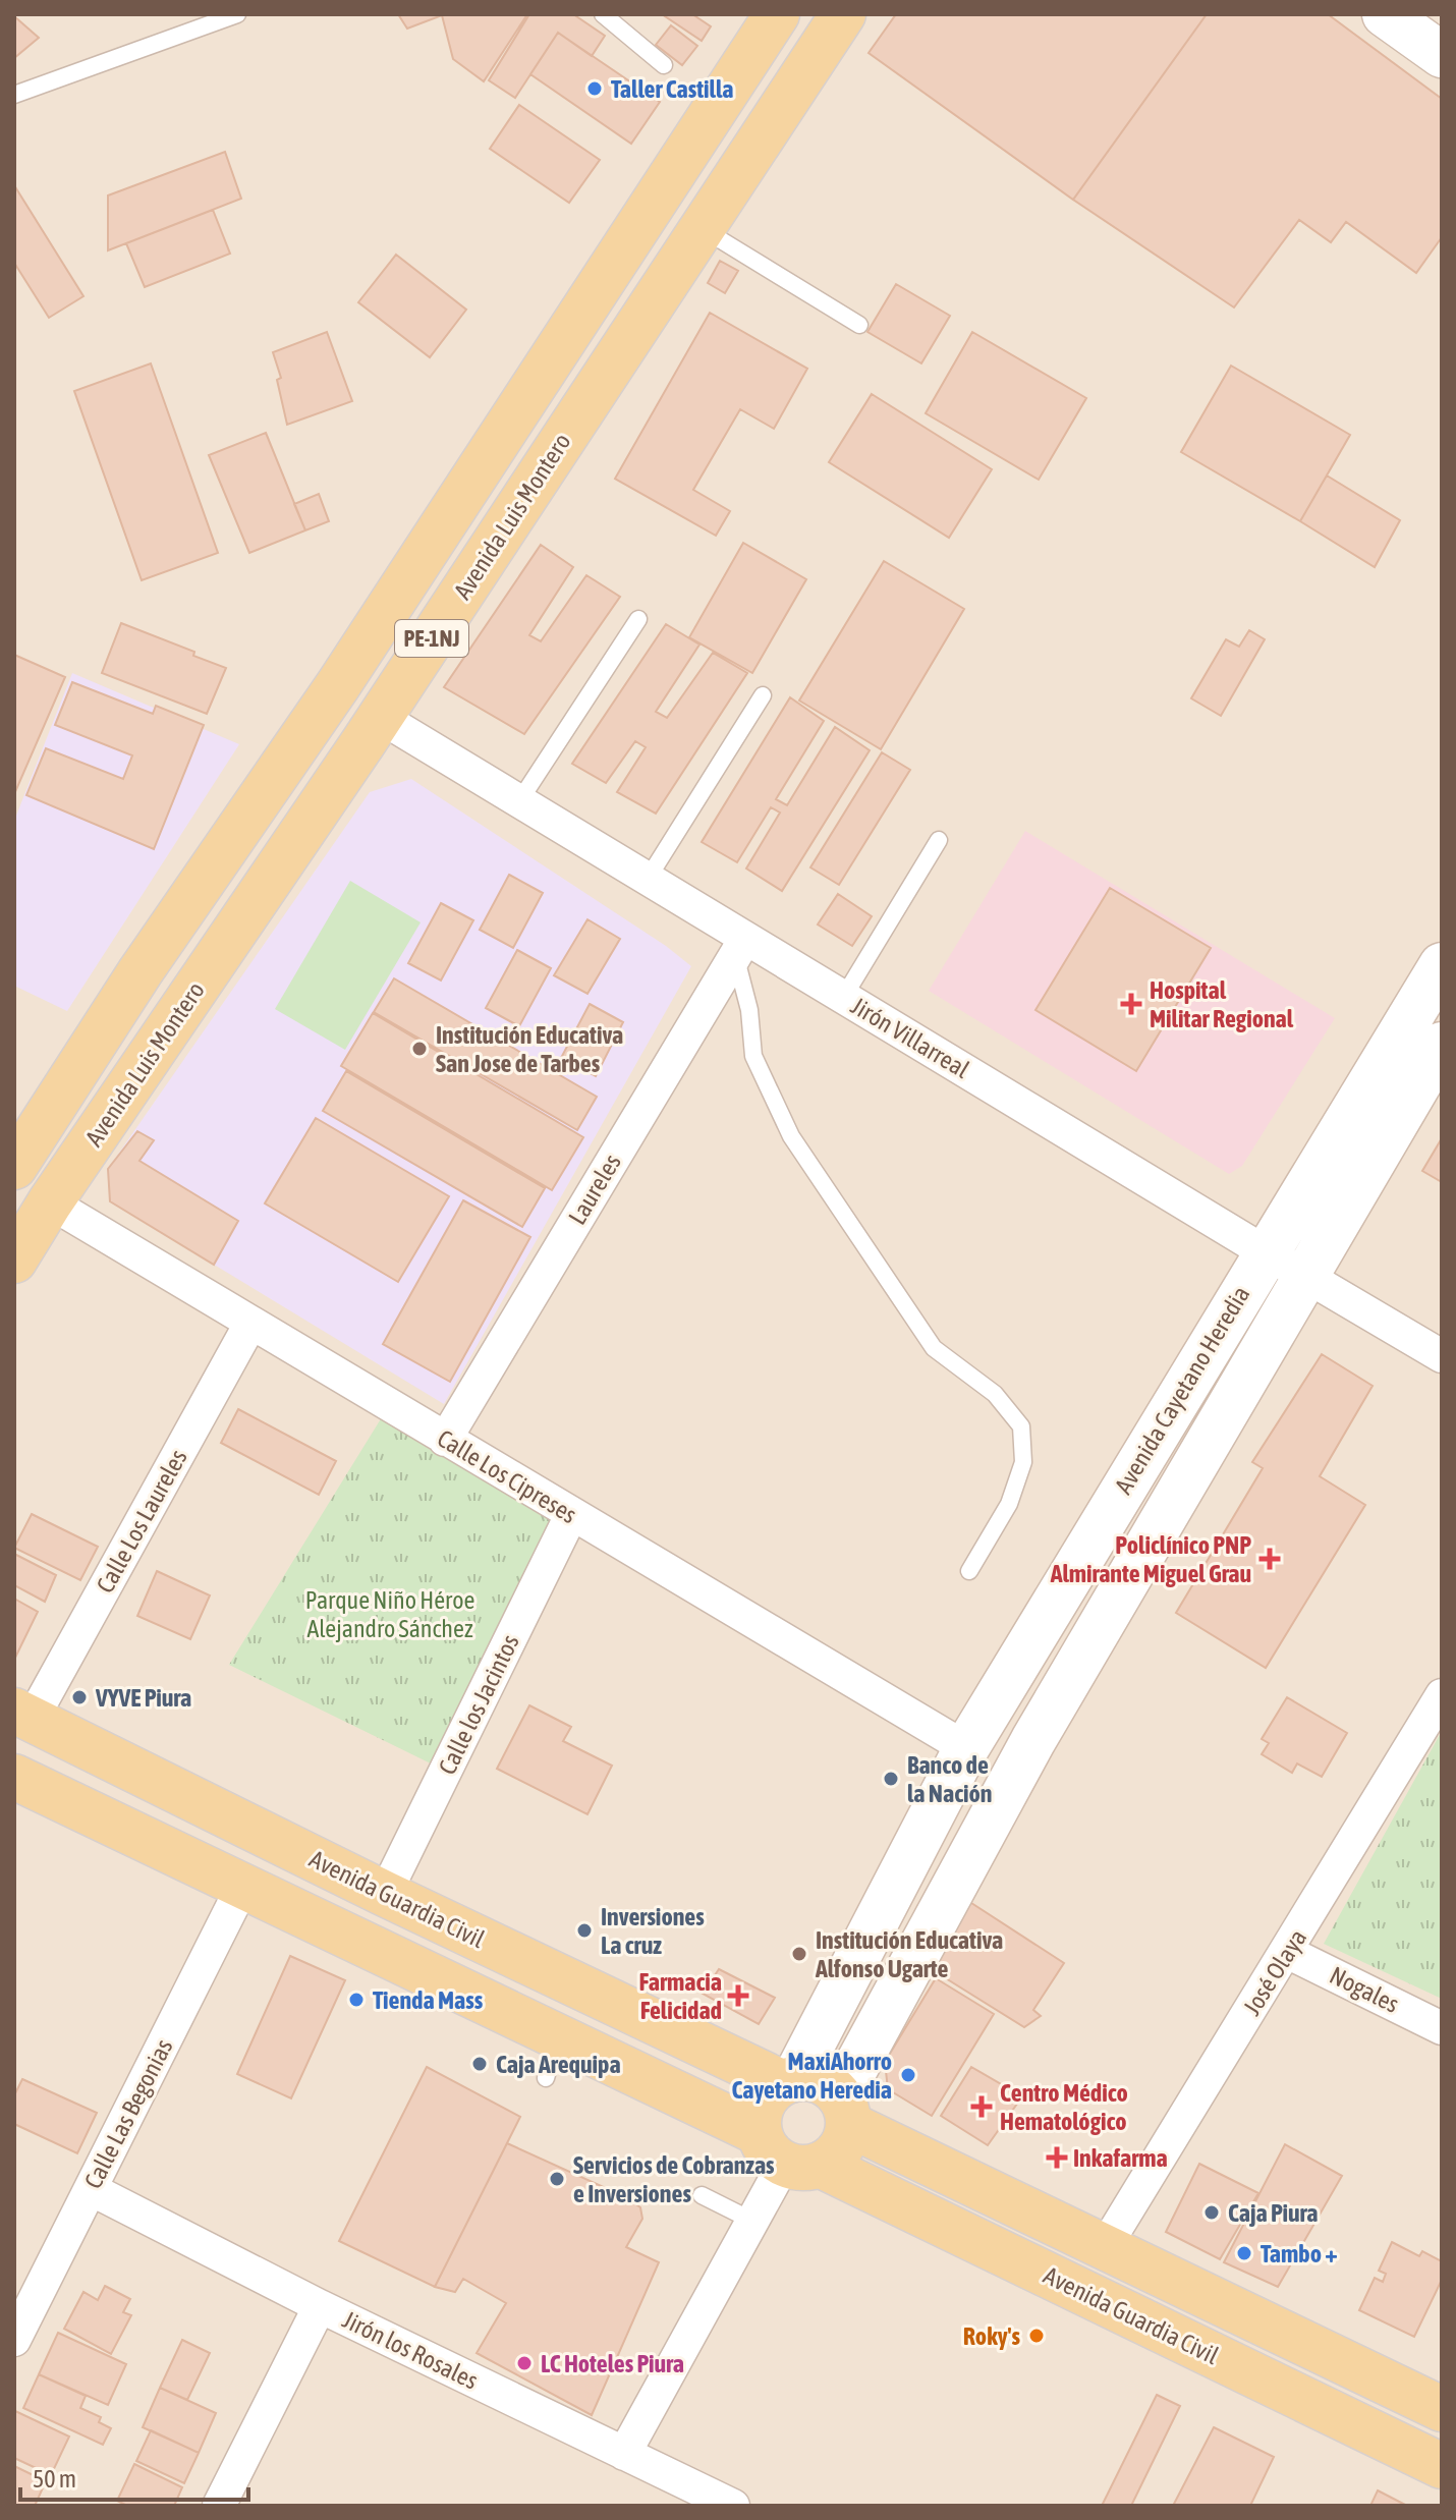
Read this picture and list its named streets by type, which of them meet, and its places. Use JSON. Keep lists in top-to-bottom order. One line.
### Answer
{"streets":{"main road":["Avenida Luis Montero","PE-1NJ","Avenida Cayetano Heredia","Avenida Guardia Civil"],"street":["Jirón Villarreal","Laureles","Calle Los Cipreses","Calle Los Laureles","Calle los Jacintos","José Olaya","Nogales","Calle Las Begonias","Jirón los Rosales"]},"crossings":[["Avenida Luis Montero","Jirón Villarreal"],["Avenida Luis Montero","Calle Los Cipreses"],["Jirón Villarreal","Laureles"],["Jirón Villarreal","Avenida Cayetano Heredia"],["Laureles","Calle Los Cipreses"],["Avenida Cayetano Heredia","Calle Los Cipreses"],["Avenida Cayetano Heredia","Avenida Guardia Civil"],["Calle Los Cipreses","Calle Los Laureles"],["Calle Los Cipreses","Calle los Jacintos"],["Calle Los Laureles","Avenida Guardia Civil"],["Calle los Jacintos","Avenida Guardia Civil"],["Avenida Guardia Civil","José Olaya"],["Avenida Guardia Civil","Calle Las Begonias"],["José Olaya","Nogales"],["Calle Las Begonias","Jirón los Rosales"]],"parks":["Parque Niño Héroe Alejandro Sánchez"],"places":{"other":["Taller Castilla","Institución Educativa San Jose de Tarbes","VYVE Piura","Banco de la Nación","Inversiones La cruz","Institución Educativa Alfonso Ugarte","Tienda Mass","Caja Arequipa","MaxiAhorro Cayetano Heredia","Servicios de Cobranzas e Inversiones","Caja Piura","Tambo +","Roky's","LC Hoteles Piura"],"health":["Hospital Militar Regional","Policlínico PNP Almirante Miguel Grau","Farmacia Felicidad","Centro Médico Hematológico","Inkafarma"]},"scale_bar":"50 m"}
